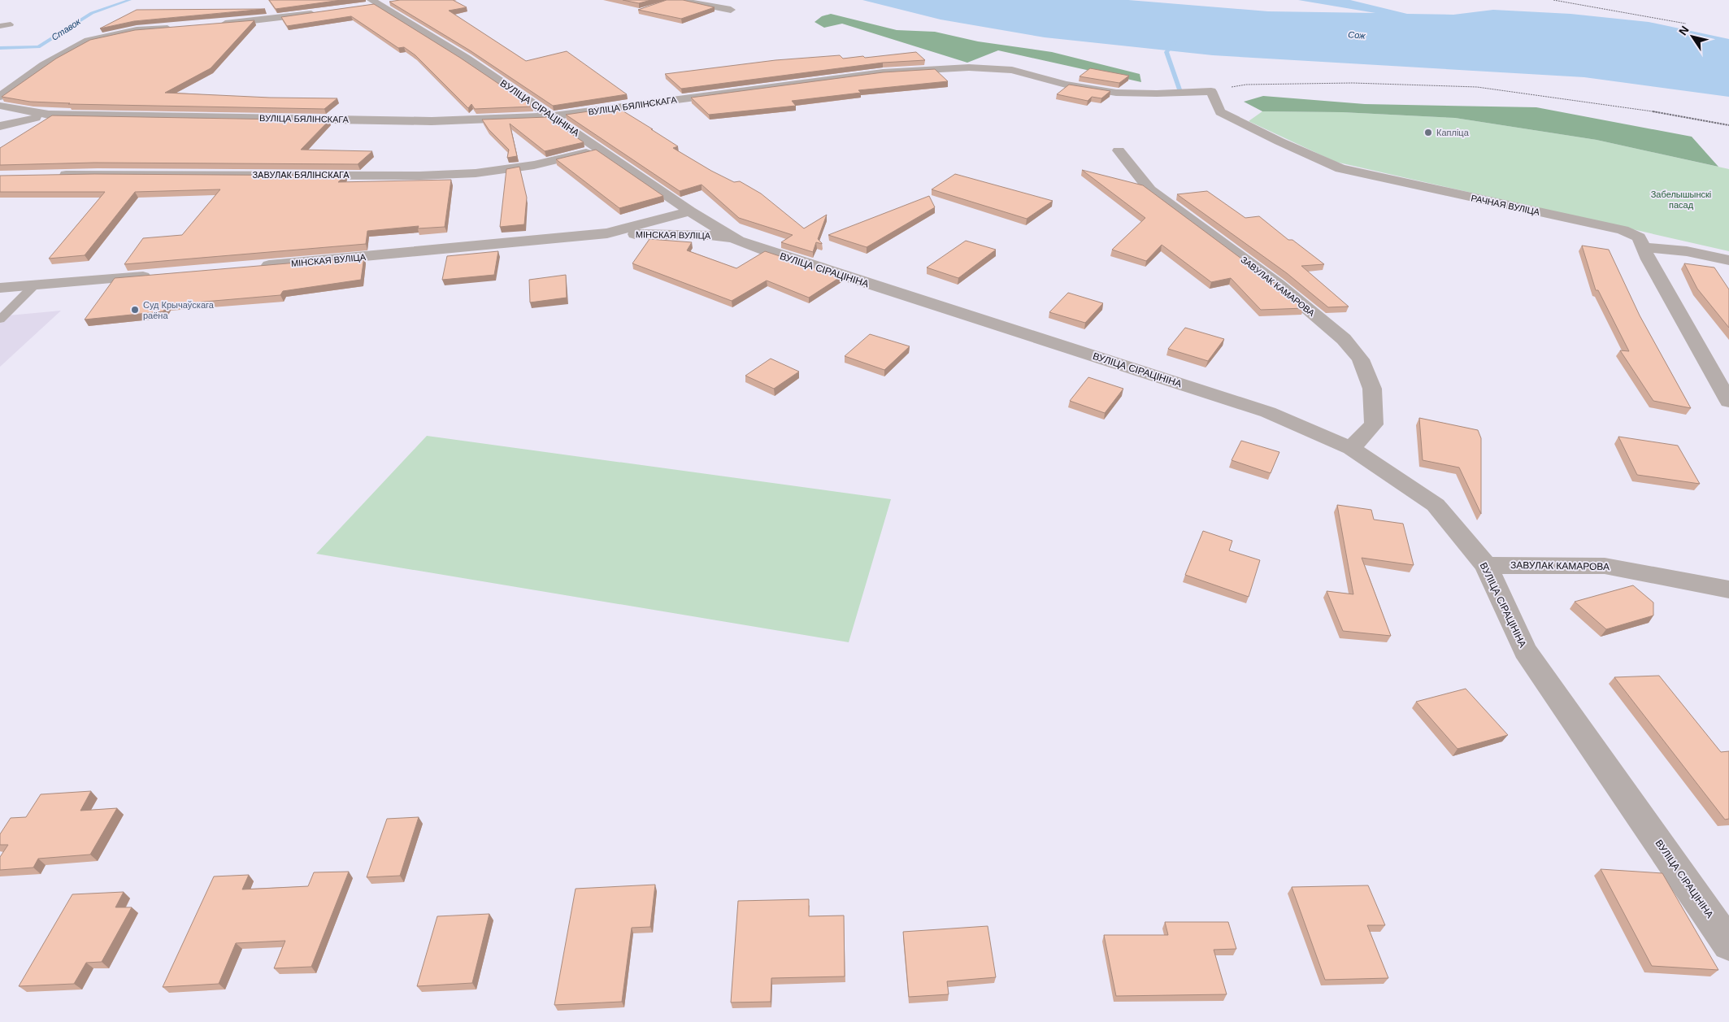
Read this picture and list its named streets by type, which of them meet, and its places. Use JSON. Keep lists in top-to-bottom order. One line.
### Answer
{"streets":{"street":["ВУЛІЦА БЯЛІНСКАГА","ВУЛІЦА СІРАЦІНІНА","ЗАВУЛАК БЯЛІНСКАГА","РАЧНАЯ ВУЛІЦА","МІНСКАЯ ВУЛІЦА","ЗАВУЛАК КАМАРОВА"]},"crossings":[["ВУЛІЦА БЯЛІНСКАГА","ВУЛІЦА СІРАЦІНІНА"],["ВУЛІЦА БЯЛІНСКАГА","РАЧНАЯ ВУЛІЦА"],["ВУЛІЦА СІРАЦІНІНА","ЗАВУЛАК БЯЛІНСКАГА"],["ВУЛІЦА СІРАЦІНІНА","МІНСКАЯ ВУЛІЦА"],["ВУЛІЦА СІРАЦІНІНА","ЗАВУЛАК КАМАРОВА"]],"water":["Ставок","Сож"],"parks":["Забелышынскі пасад"],"places":["Капліца","Суд Крычаўскага раёна"],"north":"top left"}
